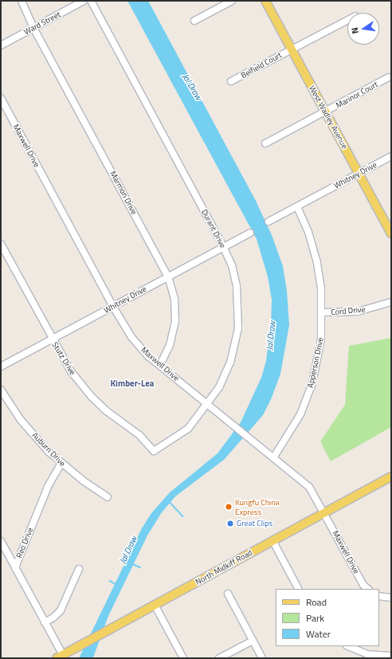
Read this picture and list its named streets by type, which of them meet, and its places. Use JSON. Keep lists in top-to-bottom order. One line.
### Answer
{"streets":{"main road":["West Wadley Avenue","North Midkiff Road"],"street":["Ward Street","Belfield Court","Marinor Court","Maxwell Drive","Whitney Drive","Marmon Drive","Durant Drive","Cord Drive","Stutz Drive","Apperson Drive","Auburn Drive","Reo Drive"]},"crossings":[["Ward Street","Marmon Drive"],["Belfield Court","West Wadley Avenue"],["Marinor Court","West Wadley Avenue"],["West Wadley Avenue","Whitney Drive"],["Maxwell Drive","Whitney Drive"],["Maxwell Drive","Marmon Drive"],["Maxwell Drive","Durant Drive"],["Maxwell Drive","Apperson Drive"],["Maxwell Drive","North Midkiff Road"],["Whitney Drive","Marmon Drive"],["Whitney Drive","Durant Drive"],["Whitney Drive","Stutz Drive"],["Whitney Drive","Apperson Drive"],["Durant Drive","Stutz Drive"],["Cord Drive","Apperson Drive"],["Auburn Drive","Reo Drive"],["Reo Drive","North Midkiff Road"]],"districts":["Kimber-Lea"],"water":["Jal Draw"],"places":["Kungfu China Express","Great Clips"],"legend":["Road","Park","Water"],"north":"left"}
